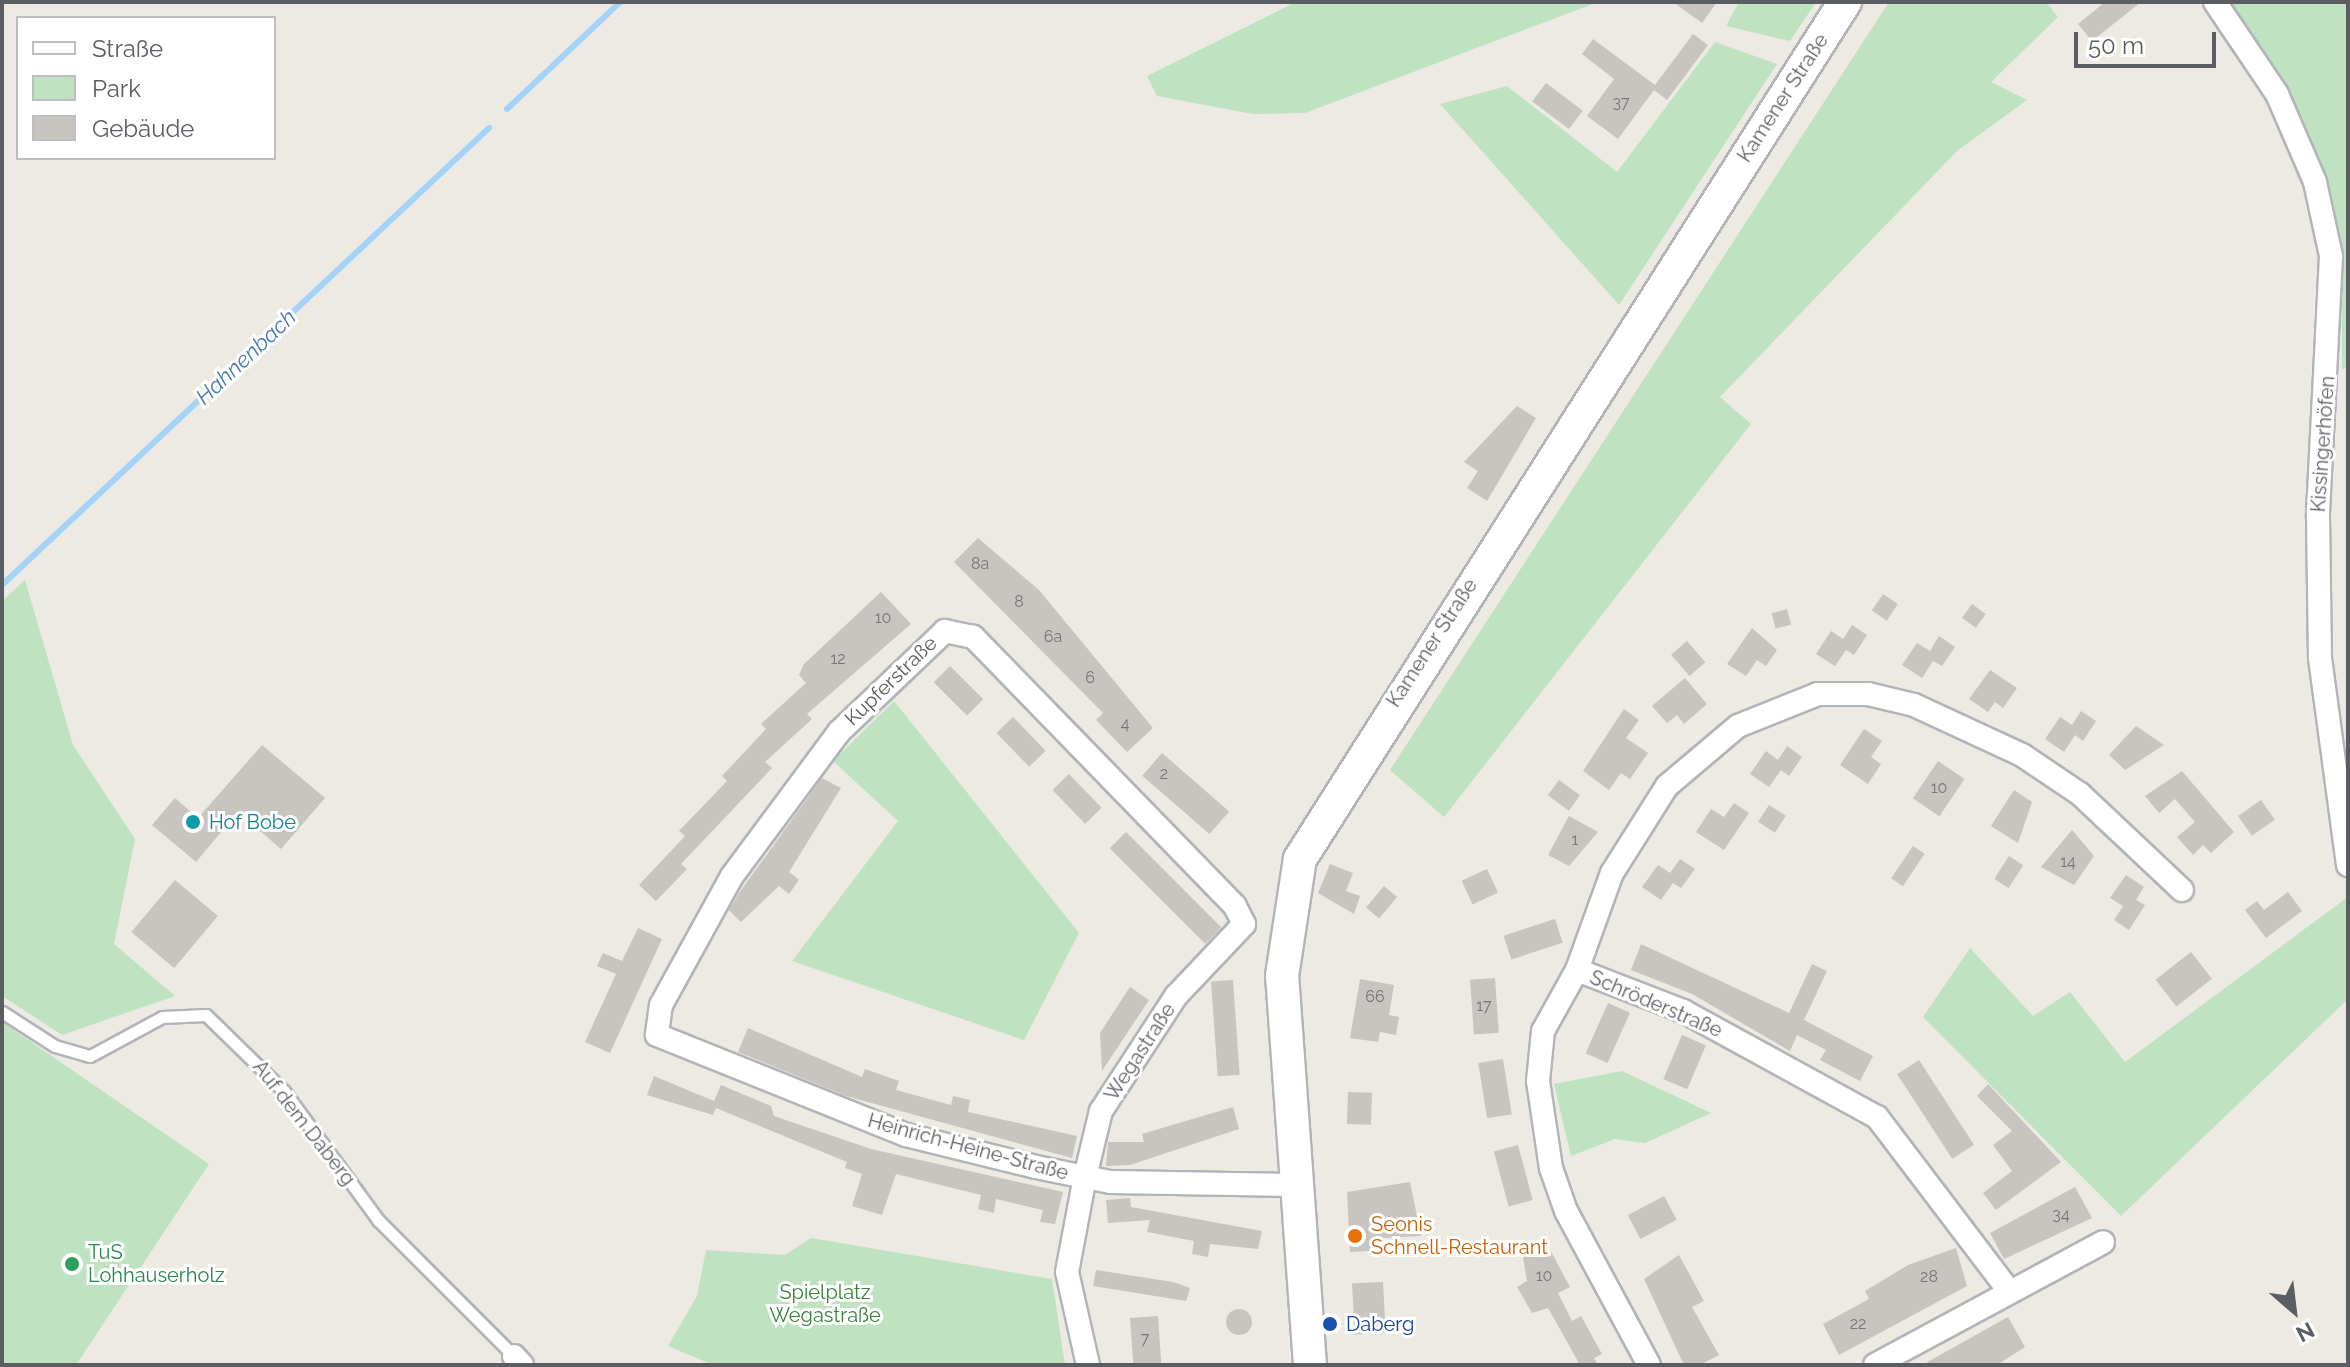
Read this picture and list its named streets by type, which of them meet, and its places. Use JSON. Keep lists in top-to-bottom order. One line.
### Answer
{"streets":{"main road":["Kamener Straße"],"street":["Kissingerhöfen","Kupferstraße","Schröderstraße","Wegastraße","Heinrich-Heine-Straße"],"lane":["Auf dem Daberg"]},"crossings":[["Kamener Straße","Heinrich-Heine-Straße"],["Kupferstraße","Wegastraße"],["Kupferstraße","Heinrich-Heine-Straße"],["Wegastraße","Heinrich-Heine-Straße"]],"water":["Hahnenbach"],"parks":["Spielplatz Wegastraße"],"places":["Hof Bobe","Seonis Schnell-Restaurant","TuS Lohhauserholz","Daberg"],"house_numbers":["37","8a","8","10","6a","12","6","4","2","10","1","14","66","17","34","10","28","22","7"],"legend":["Straße","Park","Gebäude"],"scale_bar":"50 m","north":"bottom right"}
